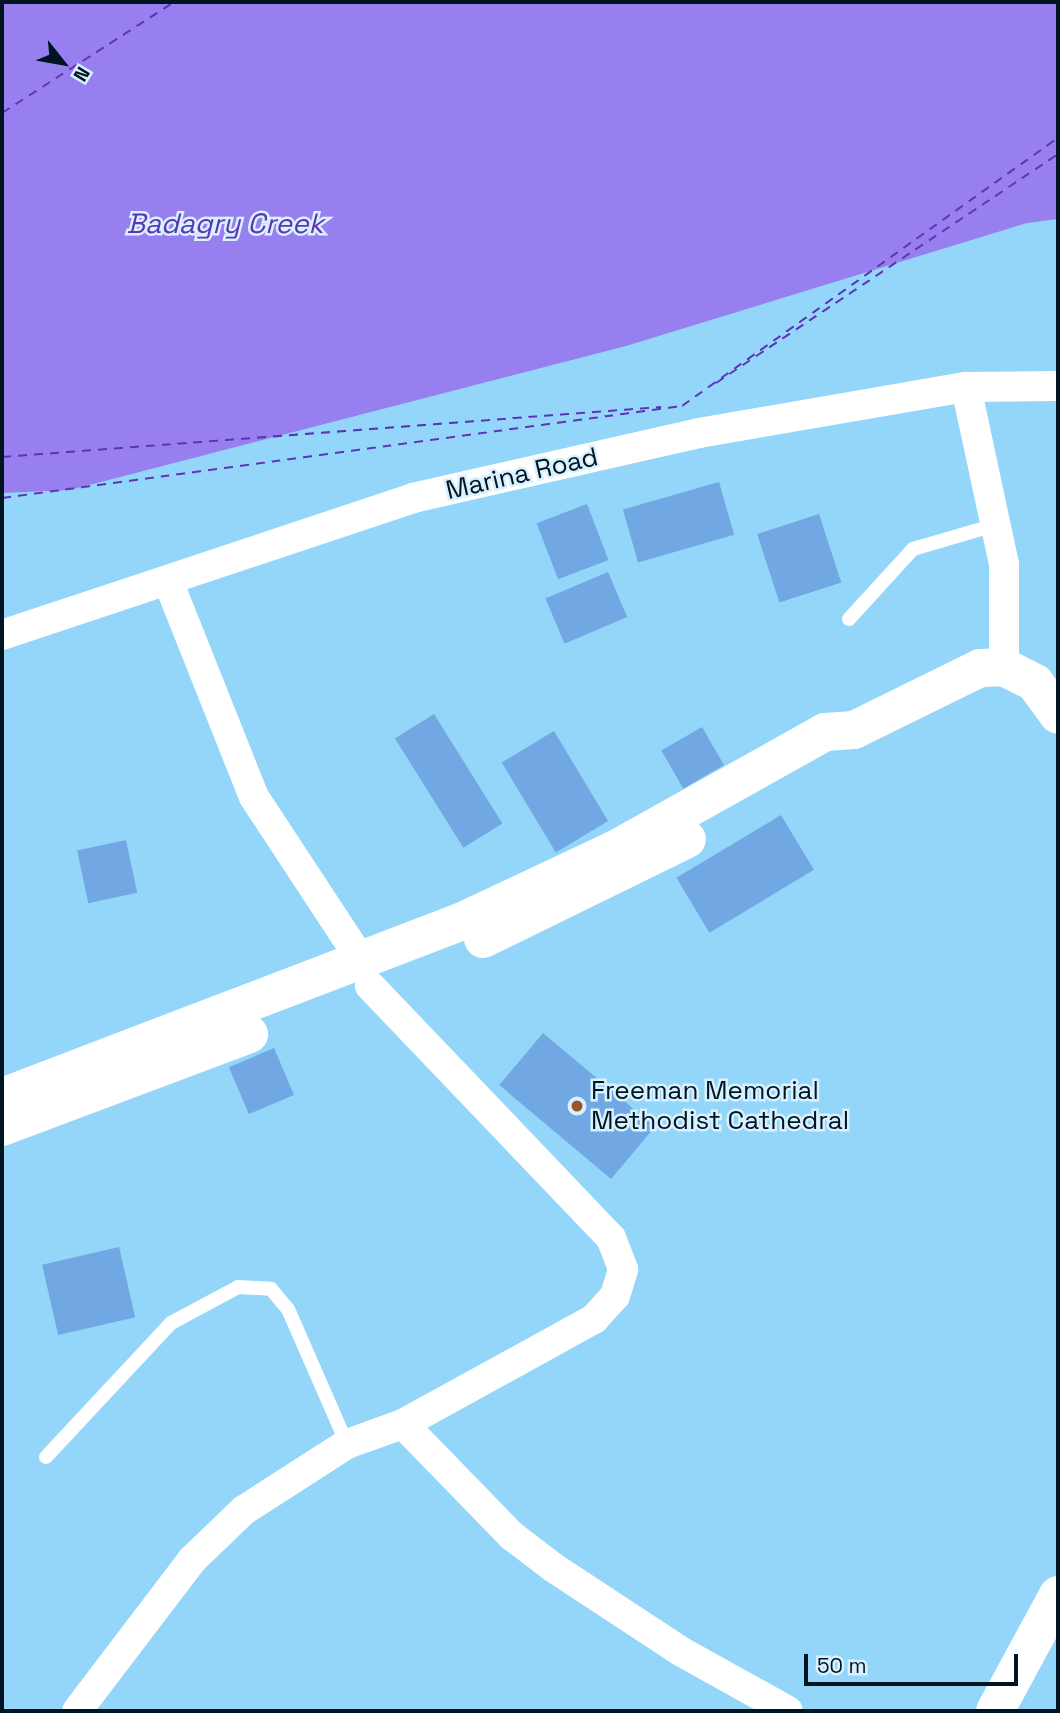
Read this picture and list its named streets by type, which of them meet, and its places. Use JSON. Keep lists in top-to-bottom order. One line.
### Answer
{"streets":{"street":["Marina Road"]},"water":["Badagry Creek"],"places":["Freeman Memorial Methodist Cathedral"],"scale_bar":"50 m","north":"bottom right"}
